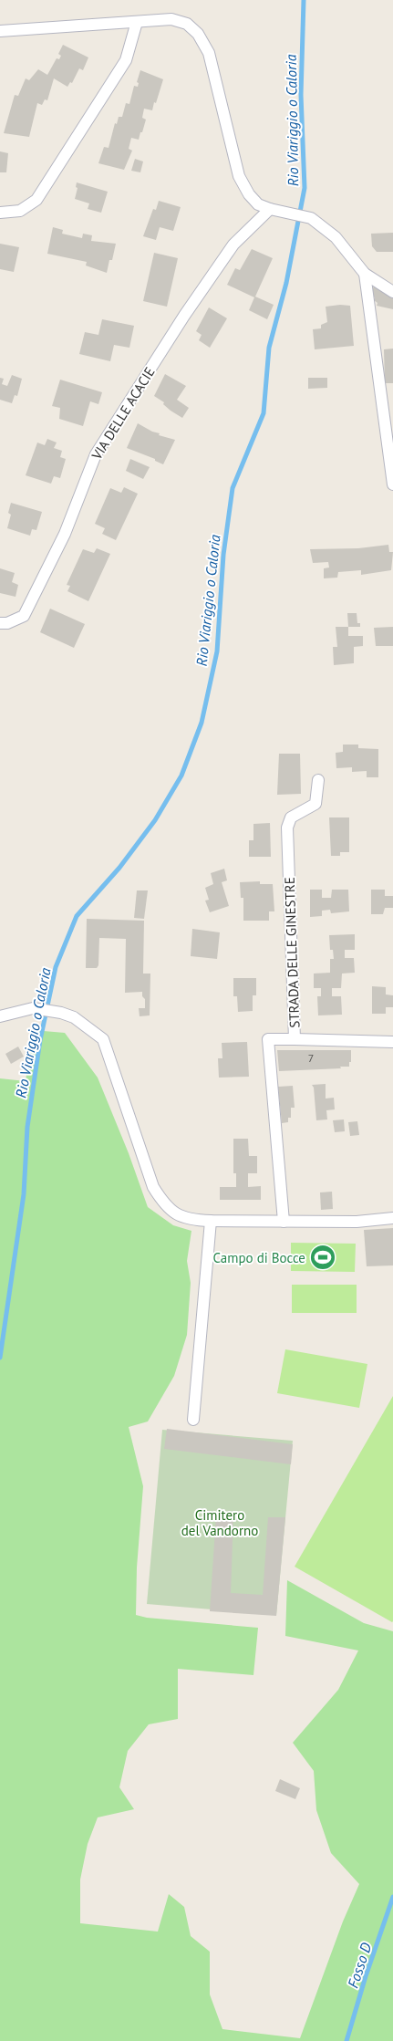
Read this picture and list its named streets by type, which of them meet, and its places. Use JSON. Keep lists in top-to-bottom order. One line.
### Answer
{"streets":{"street":["VIA DELLE ACACIE","STRADA DELLE GINESTRE"]},"water":["Rio Viariggio o Caloria","Fosso D"],"parks":["Cimitero del Vandorno"],"places":{"sports":["Campo di Bocce"]},"house_numbers":["7"]}
